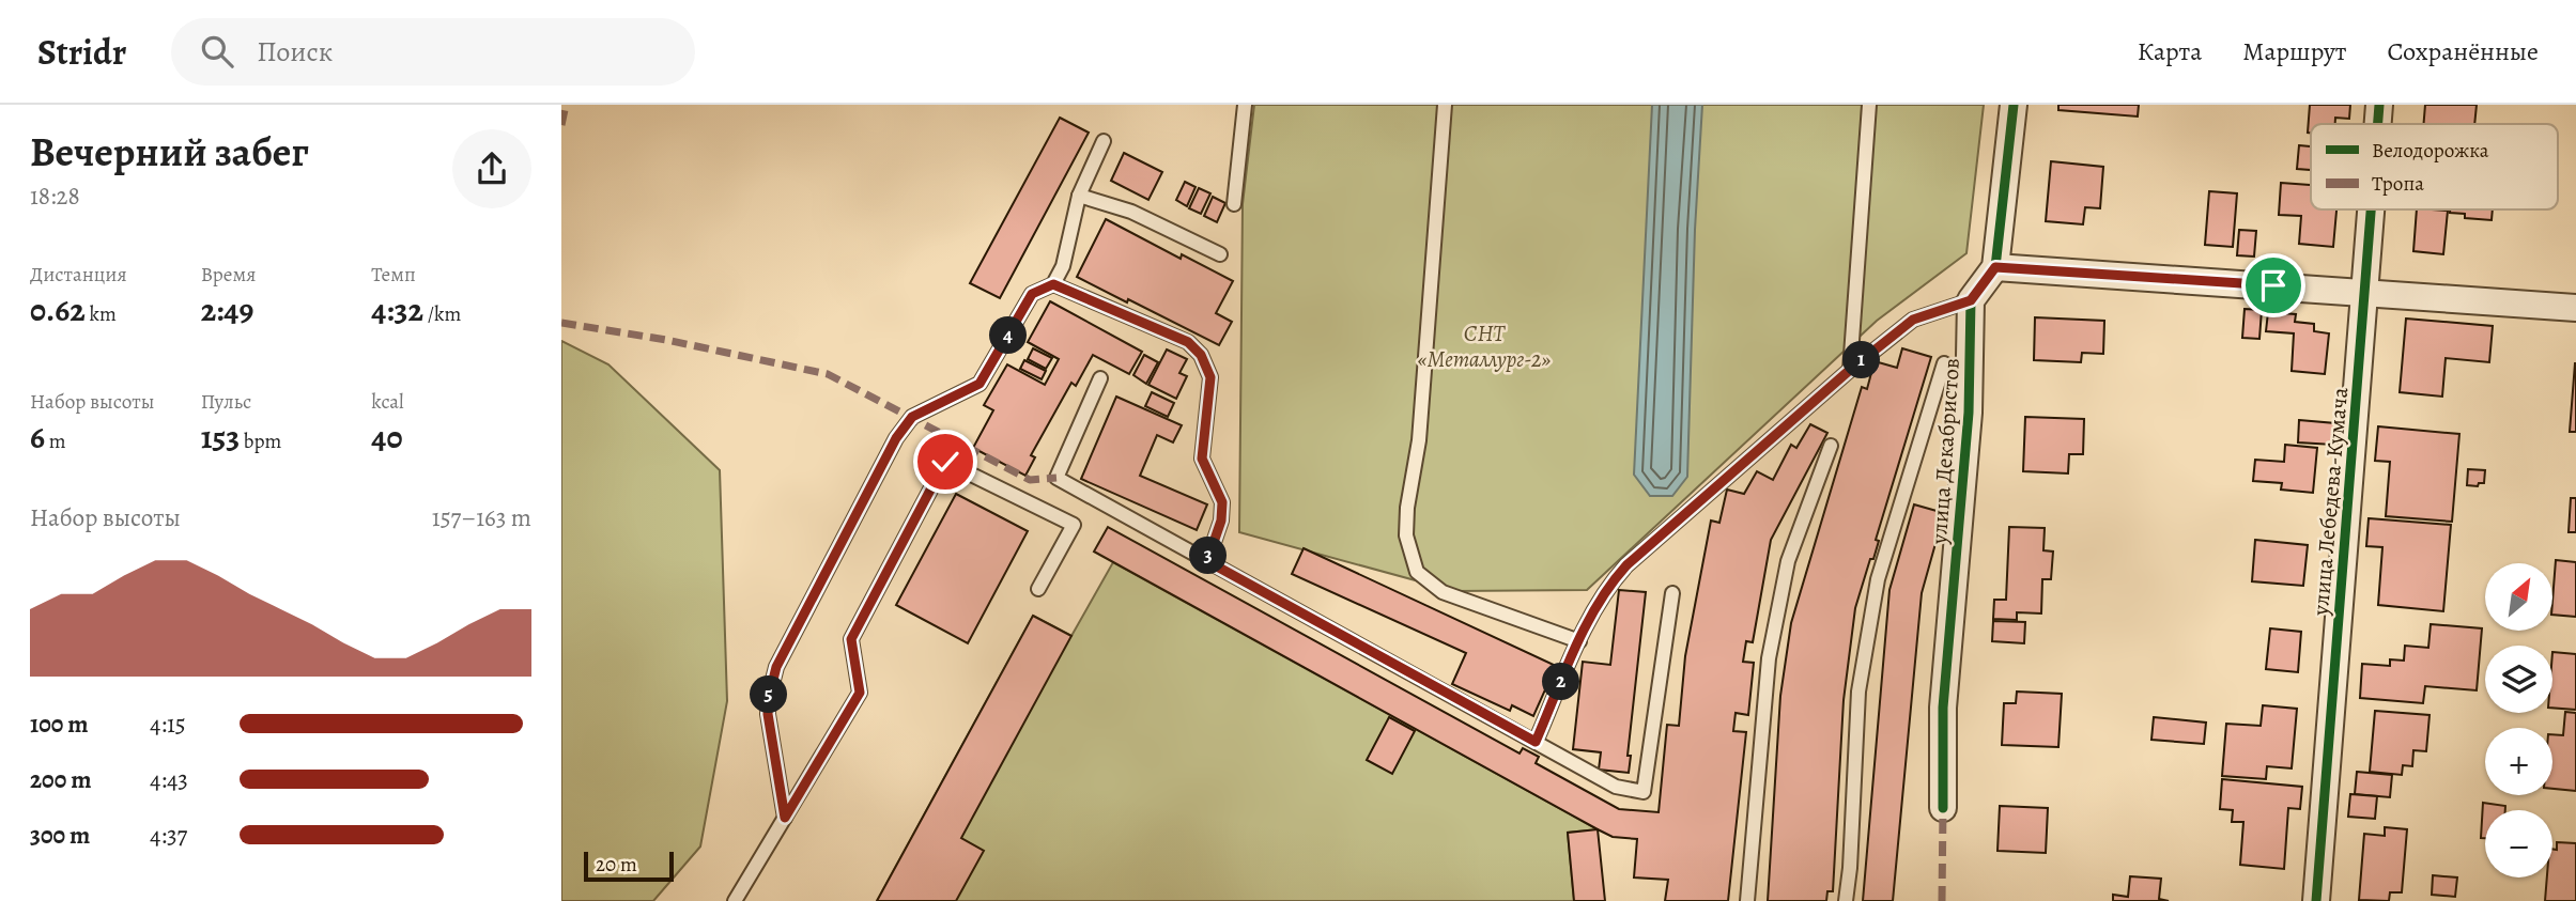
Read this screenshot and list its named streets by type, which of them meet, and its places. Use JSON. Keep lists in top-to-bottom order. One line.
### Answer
{"streets":{"street":["улица Декабристов","улица Лебедева-Кумача"]},"parks":["СНТ «Металлург-2»"],"legend":["Велодорожка","Тропа"],"scale_bar":"20 m","north":"top right","page":{"header":"Stridr","search":"Поиск","nav":["Карта","Маршрут","Сохранённые"],"heading":["Вечерний забег","18:28"],"stats":[["Дистанция","0.62 km"],["Время","2:49"],["Темп","4:32 /km"],["Набор высоты","6 m"],["Пульс","153 bpm"],["kcal","40"]],"pins":["4","1","3","2","5"],"chart":["Набор высоты","157–163 m"],"map_buttons":["+","−"],"list":[{"name":"100 m","note":"4:15"},{"name":"200 m","note":"4:43"},{"name":"300 m","note":"4:37"}],"scale":"20 m"}}
